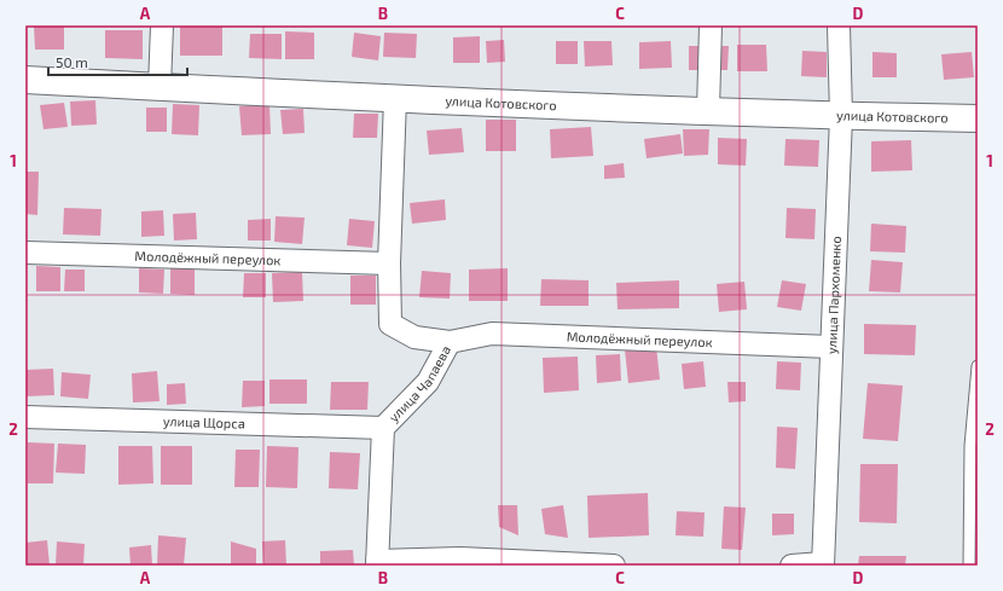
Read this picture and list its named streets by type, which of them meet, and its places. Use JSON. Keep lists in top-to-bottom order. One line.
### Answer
{"streets":{"street":["улица Котовского","Молодёжный переулок","улица Пархоменко","улица Чапаева","улица Щорса"]},"crossings":[["улица Котовского","улица Пархоменко"],["улица Котовского","улица Чапаева"],["Молодёжный переулок","улица Пархоменко"],["Молодёжный переулок","улица Чапаева"],["улица Чапаева","улица Щорса"]],"scale_bar":"50 m","grid":{"columns":["A","B","C","D"],"rows":["1","2"]}}
